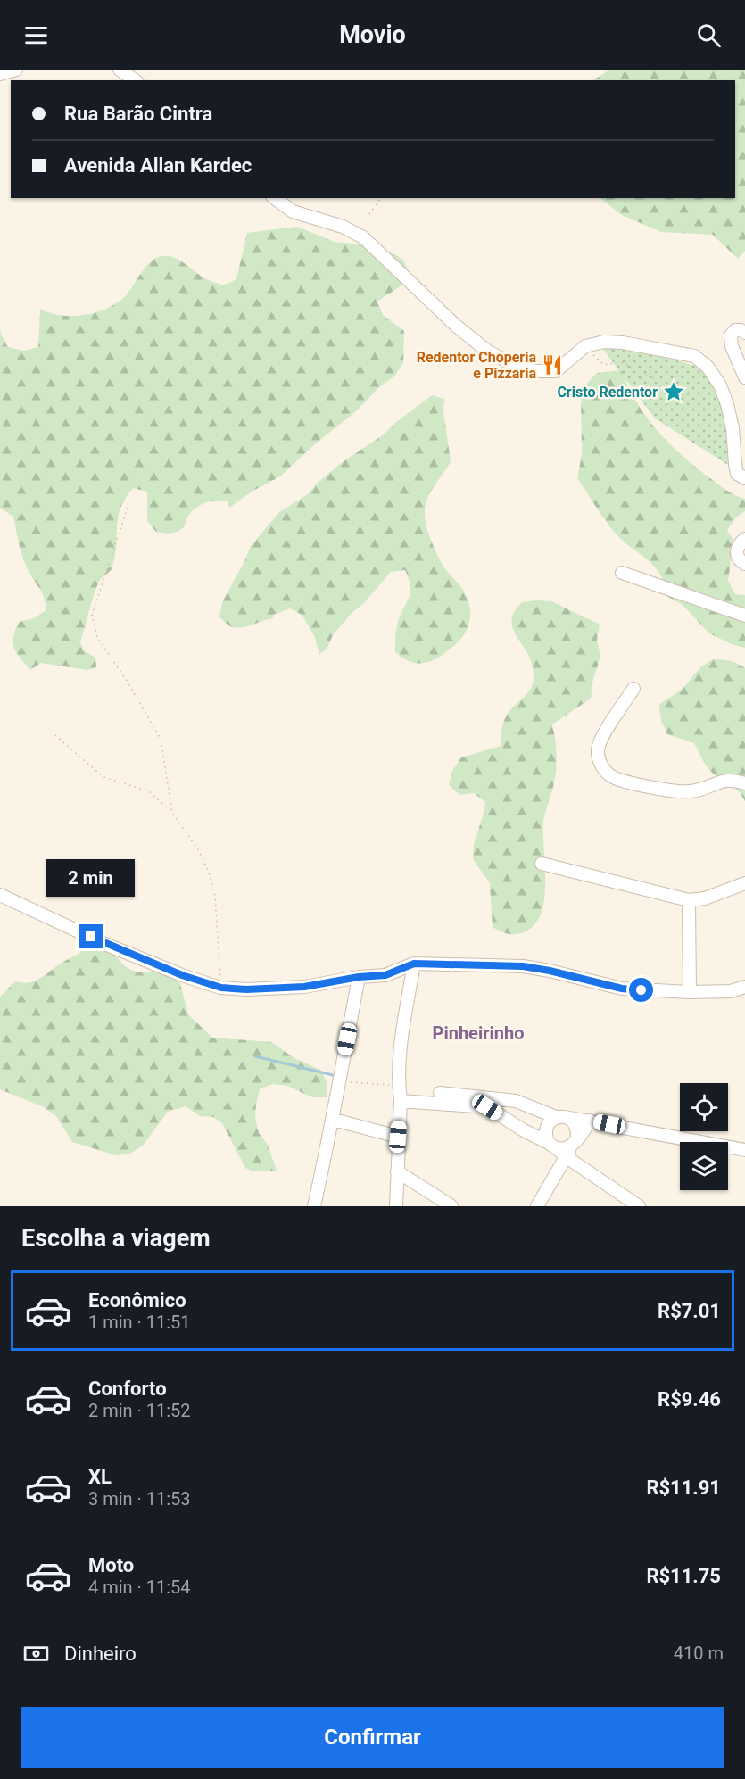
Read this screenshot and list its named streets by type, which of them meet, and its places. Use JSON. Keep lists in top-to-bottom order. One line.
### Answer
{"districts":["Pinheirinho"],"places":{"restaurant":["Redentor Choperia e Pizzaria"],"place":["Cristo Redentor"]},"page":{"header":"Movio","banner":["Rua Barão Cintra","Avenida Allan Kardec"],"bubble":"2 min","heading":"Escolha a viagem","list":[{"name":"Econômico","note":"1 min · 11:51","value":"R$7.01"},{"name":"Conforto","note":"2 min · 11:52","value":"R$9.46"},{"name":"XL","note":"3 min · 11:53","value":"R$11.91"},{"name":"Moto","note":"4 min · 11:54","value":"R$11.75"}],"pay":["Dinheiro","410 m"],"buttons":"Confirmar"}}
